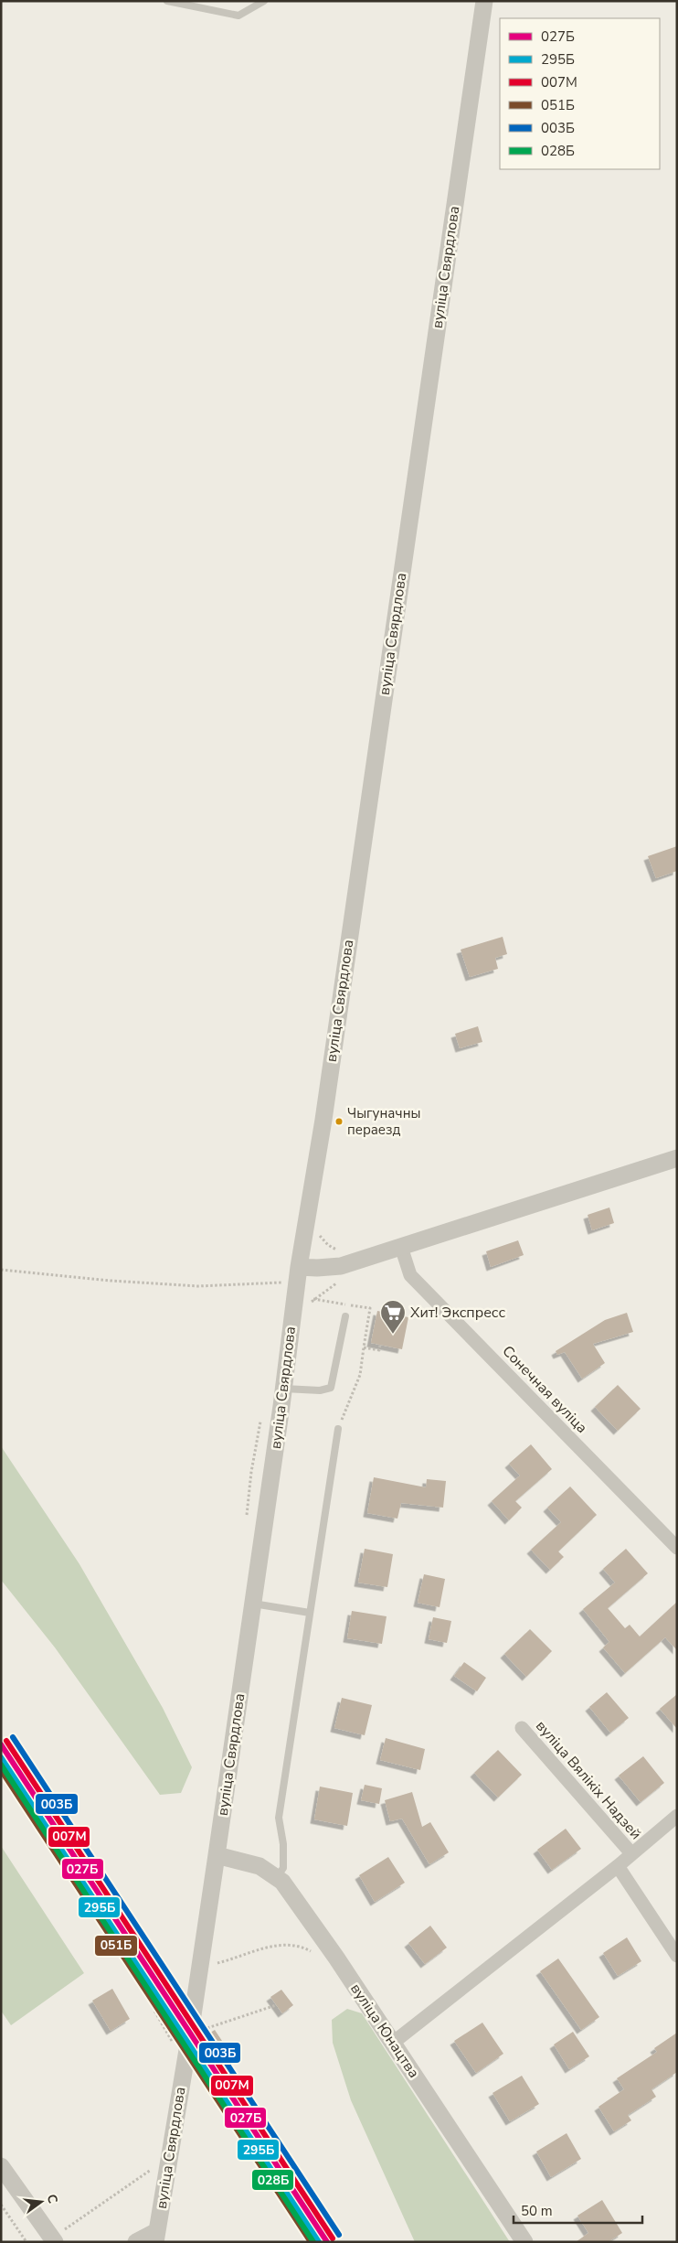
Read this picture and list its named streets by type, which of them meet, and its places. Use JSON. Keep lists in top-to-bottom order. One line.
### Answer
{"streets":{"street":["вуліца Свярдлова","Сонечная вуліца","вуліца Вялікіх Надзей","вуліца Юнацтва"]},"crossings":[["вуліца Свярдлова","вуліца Юнацтва"]],"places":{"other":["Чыгуначны пераезд"],"supermarket":["Хит! Экспресс"]},"lines":["transit line 003Б","transit line 007М","transit line 027Б","transit line 295Б","transit line 028Б","transit line 051Б"],"legend":["027Б","295Б","007М","051Б","003Б","028Б"],"scale_bar":"50 m","north":"right"}
